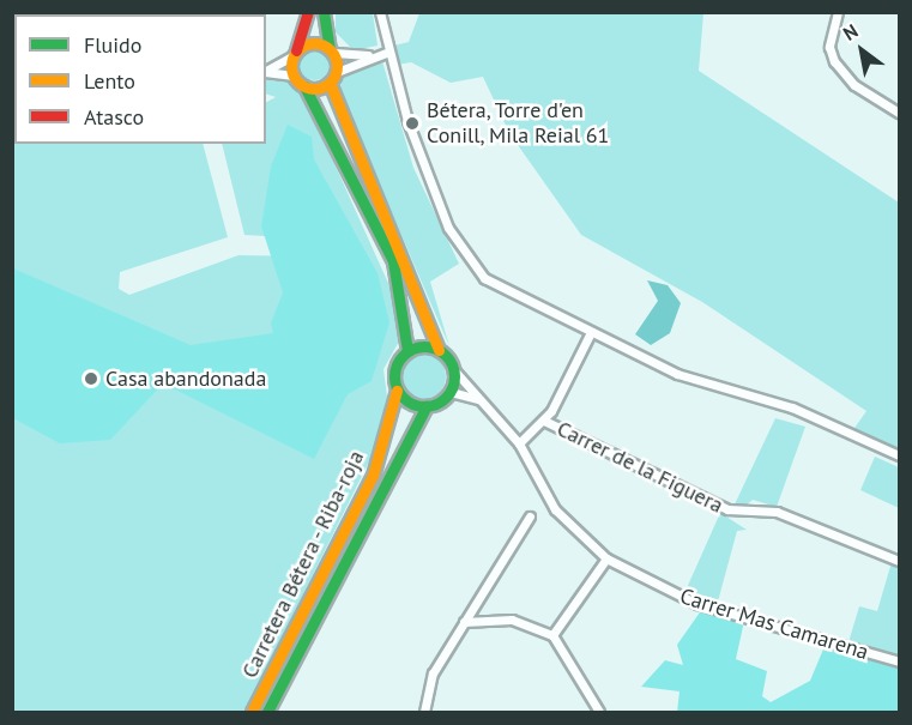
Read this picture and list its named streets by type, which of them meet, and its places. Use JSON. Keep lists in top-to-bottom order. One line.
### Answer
{"streets":{"main road":["Carretera Bétera - Riba-roja"],"street":["Carrer de la Figuera","Carrer Mas Camarena"]},"crossings":[["Carretera Bétera - Riba-roja","Carrer Mas Camarena"]],"places":["Bétera, Torre d'en Conill, Mila Reial 61","Casa abandonada"],"legend":["Fluido","Lento","Atasco"],"north":"top left"}
